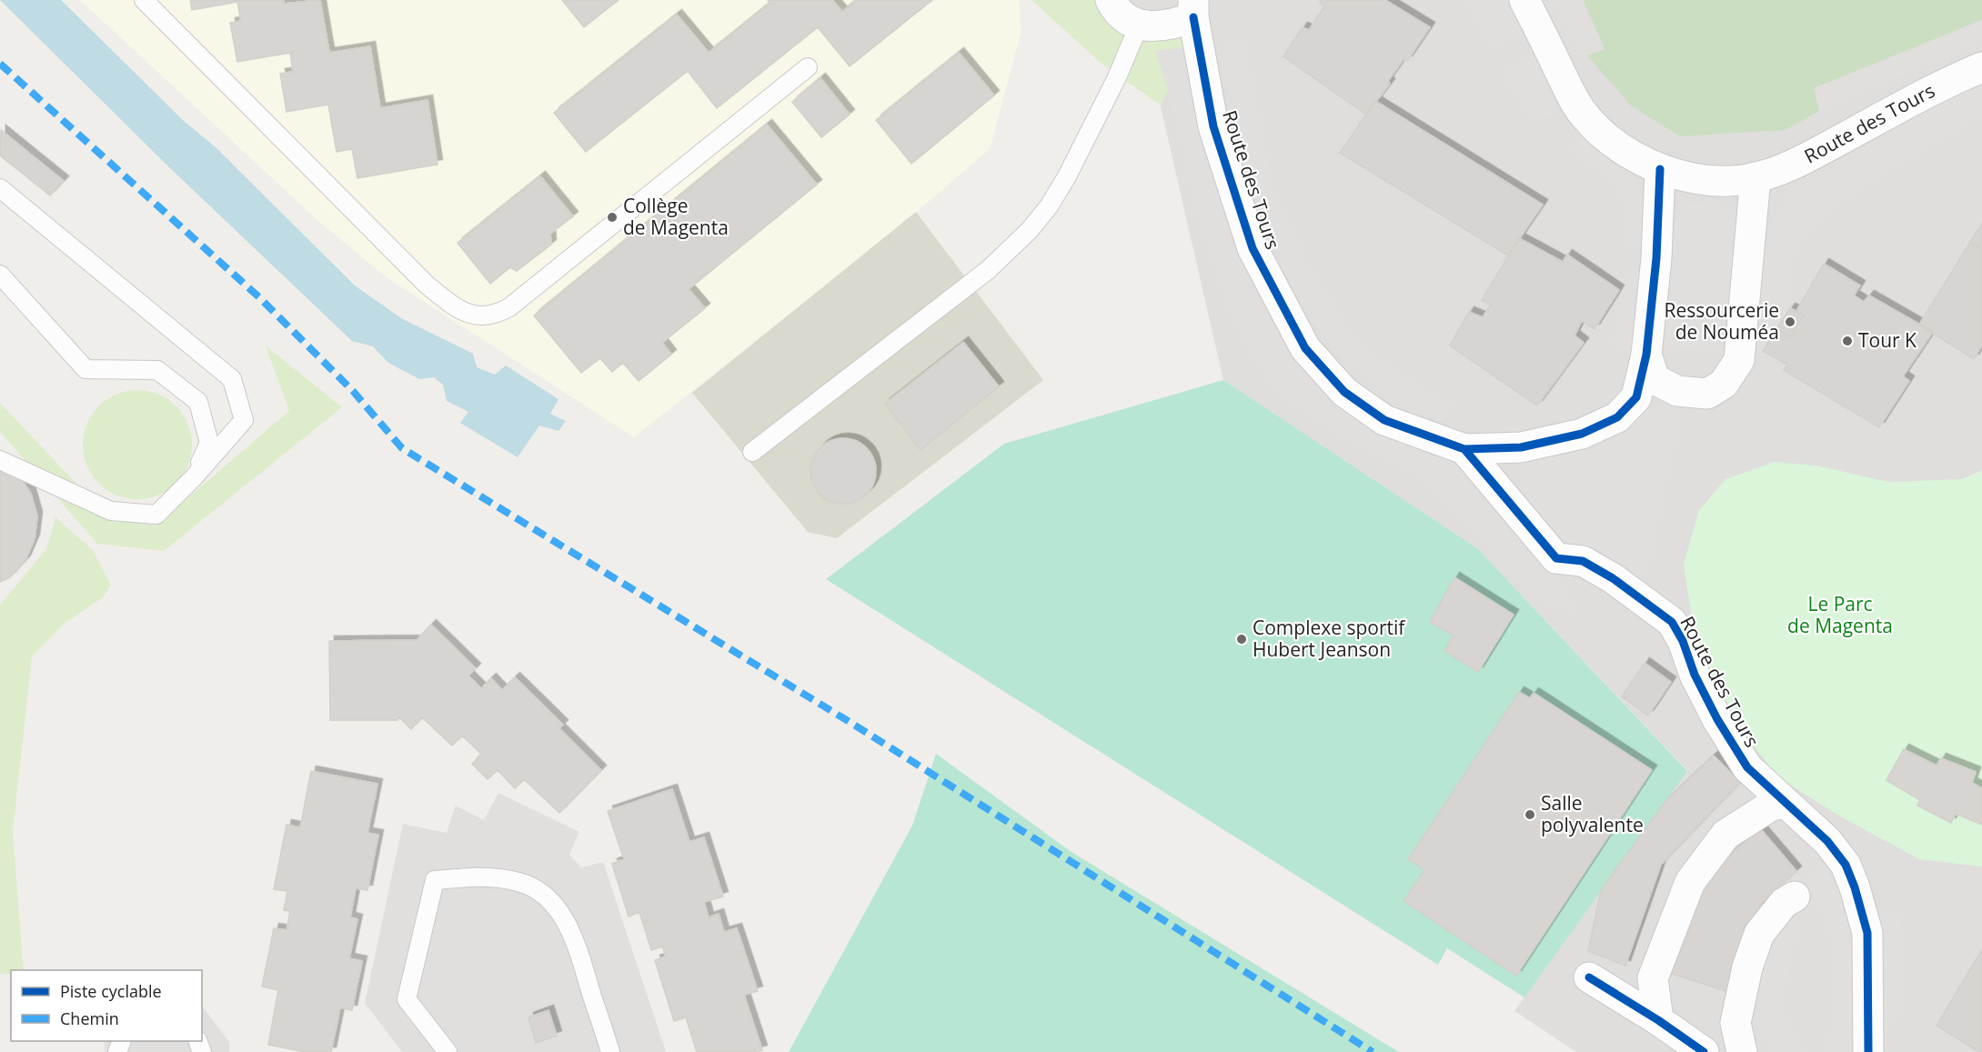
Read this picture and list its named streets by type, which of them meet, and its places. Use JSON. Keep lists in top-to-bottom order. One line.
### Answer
{"streets":{"street":["Route des Tours"]},"parks":["Le Parc de Magenta"],"places":["Collège de Magenta","Ressourcerie de Nouméa","Tour K","Complexe sportif Hubert Jeanson","Salle polyvalente"],"legend":["Piste cyclable","Chemin"]}
